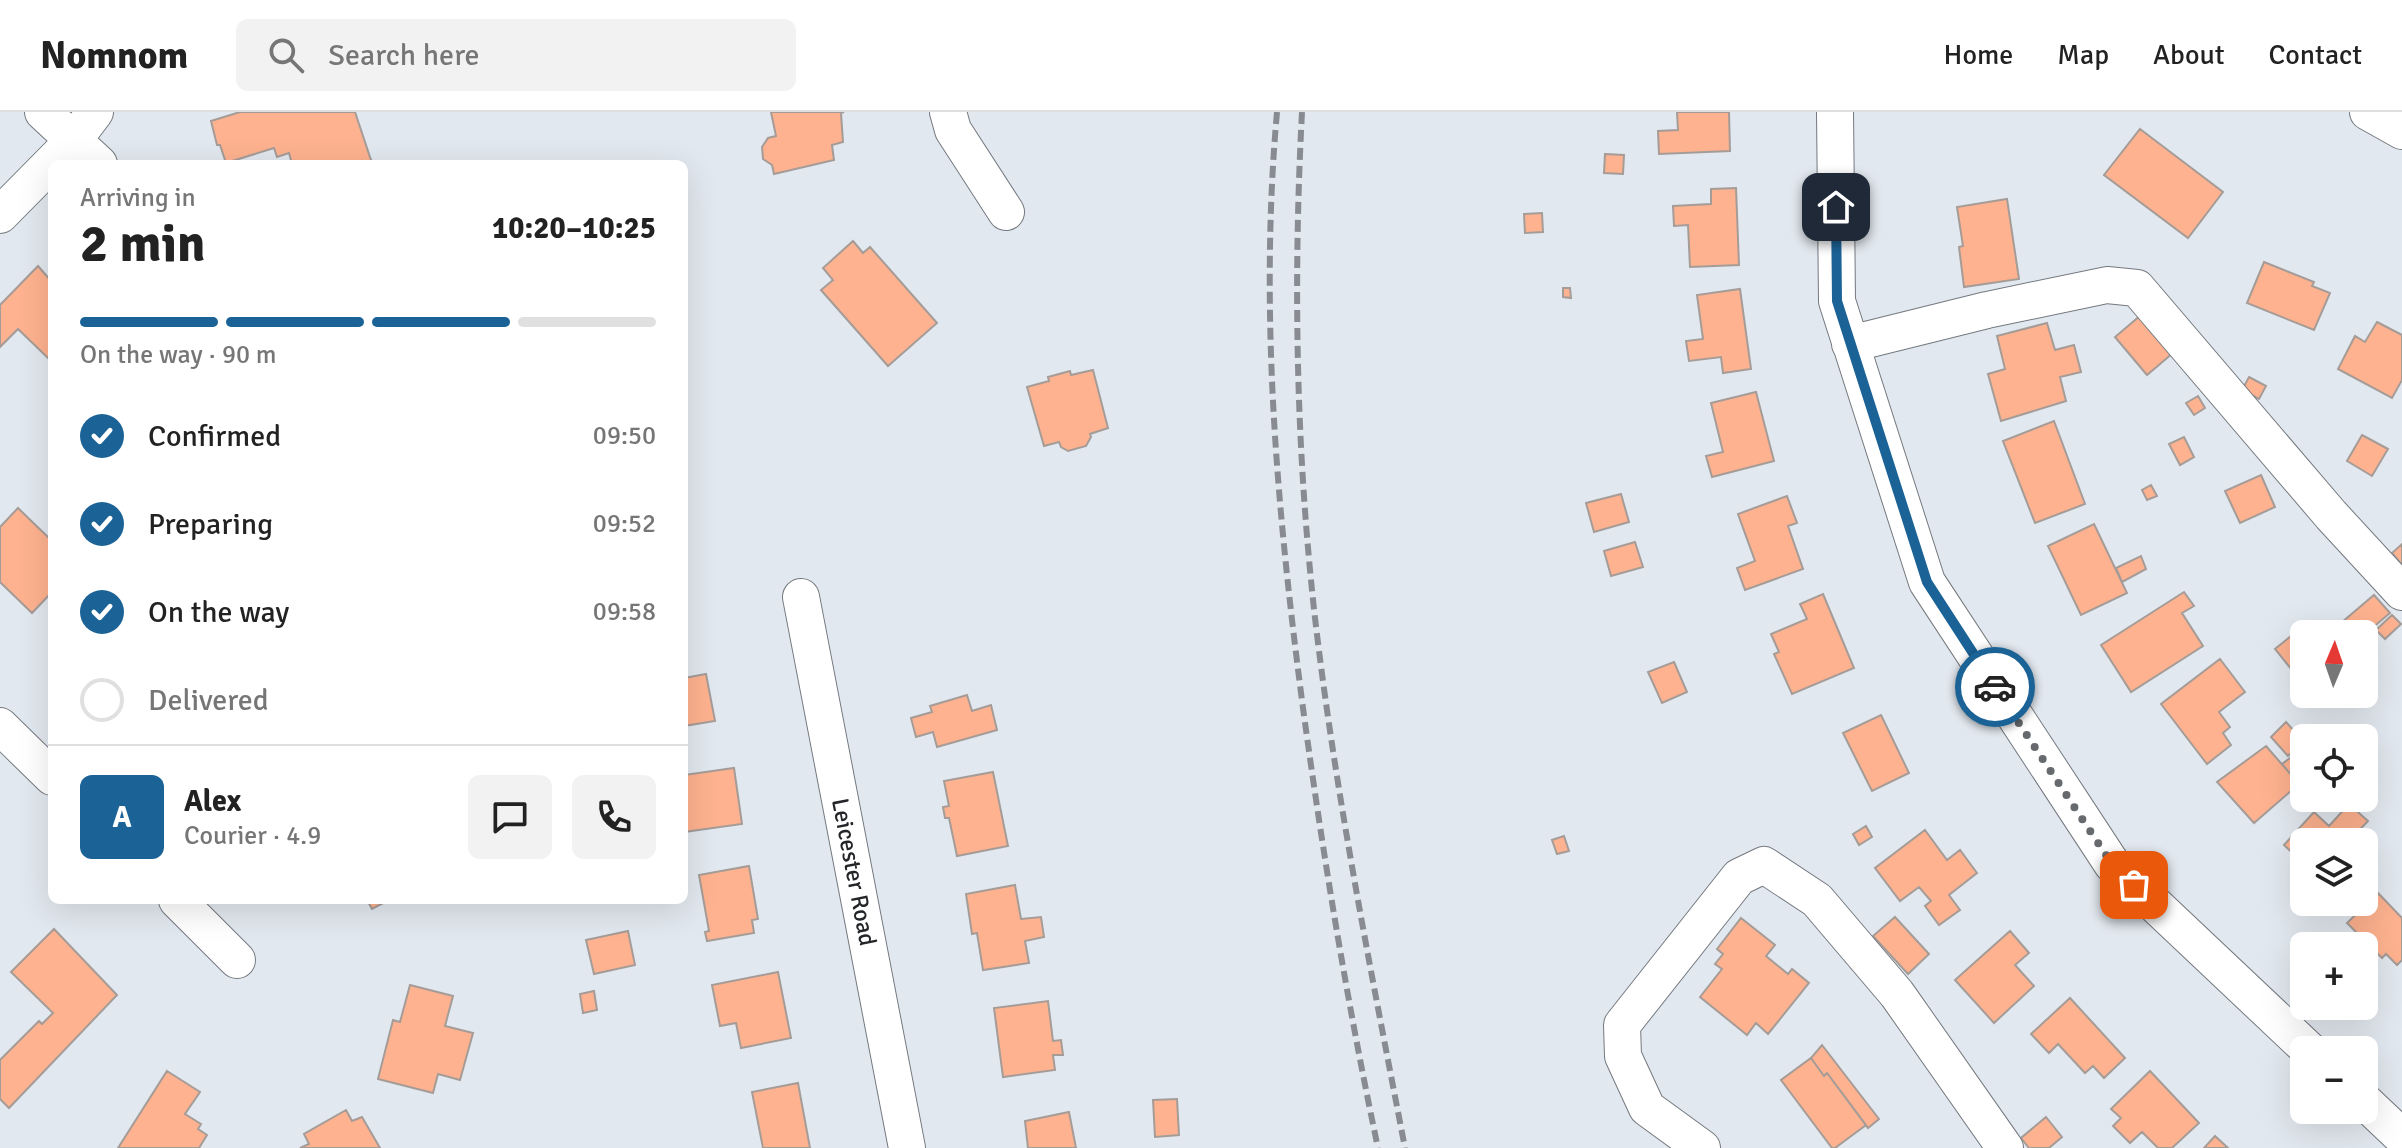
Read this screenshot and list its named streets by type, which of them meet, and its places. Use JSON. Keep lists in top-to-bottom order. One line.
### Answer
{"streets":{"street":["Leicester Road"]},"north":"top","page":{"header":"Nomnom","search":"Search here","nav":["Home","Map","About","Contact"],"heading":["2 min","Arriving in","10:20–10:25"],"panel":["Alex","Courier · 4.9"],"bar":"On the way · 90 m","list":[["Confirmed","09:50"],["Preparing","09:52"],["On the way","09:58"],"Delivered"],"map_buttons":["+","−"],"round":"A"}}
